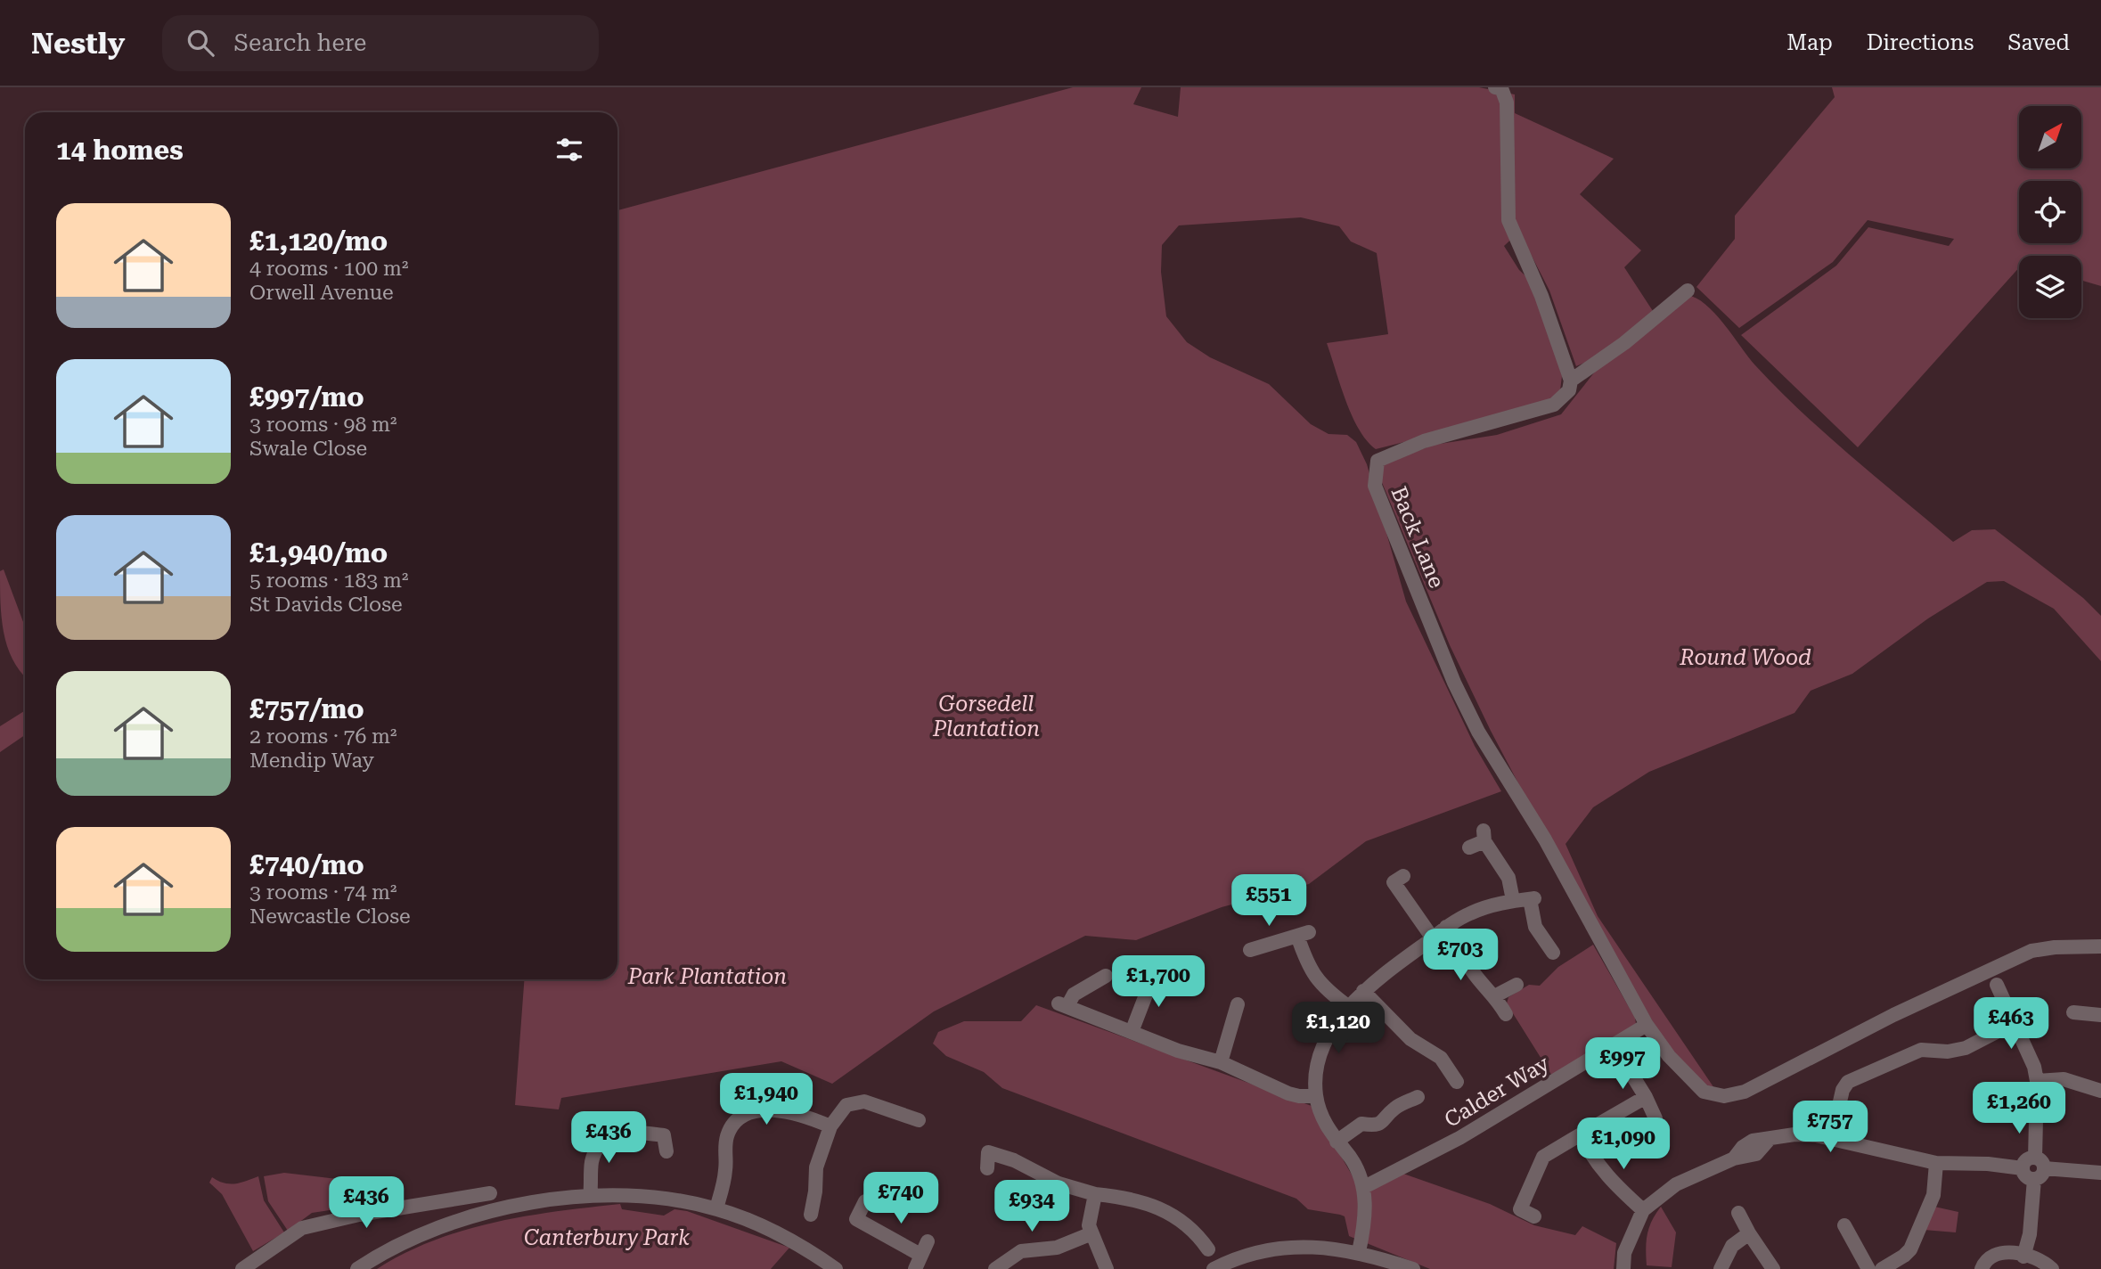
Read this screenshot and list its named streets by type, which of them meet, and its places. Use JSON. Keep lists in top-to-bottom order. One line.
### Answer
{"streets":{"street":["Back Lane","Calder Way"]},"crossings":[["Back Lane","Calder Way"]],"parks":["Round Wood","Gorsedell Plantation","Park Plantation","Canterbury Park"],"north":"top right","page":{"header":"Nestly","search":"Search here","nav":["Map","Directions","Saved"],"heading":"14 homes","list":[{"name":"£1,120/mo","note":"4 rooms · 100 m² · Orwell Avenue"},{"name":"£997/mo","note":"3 rooms · 98 m² · Swale Close"},{"name":"£1,940/mo","note":"5 rooms · 183 m² · St Davids Close"},{"name":"£757/mo","note":"2 rooms · 76 m² · Mendip Way"},{"name":"£740/mo","note":"3 rooms · 74 m² · Newcastle Close"}],"price":["£551","£703","£1,700","£463","£1,120","£997","£1,940","£1,260","£757","£436","£1,090","£740","£436","£934"]}}
